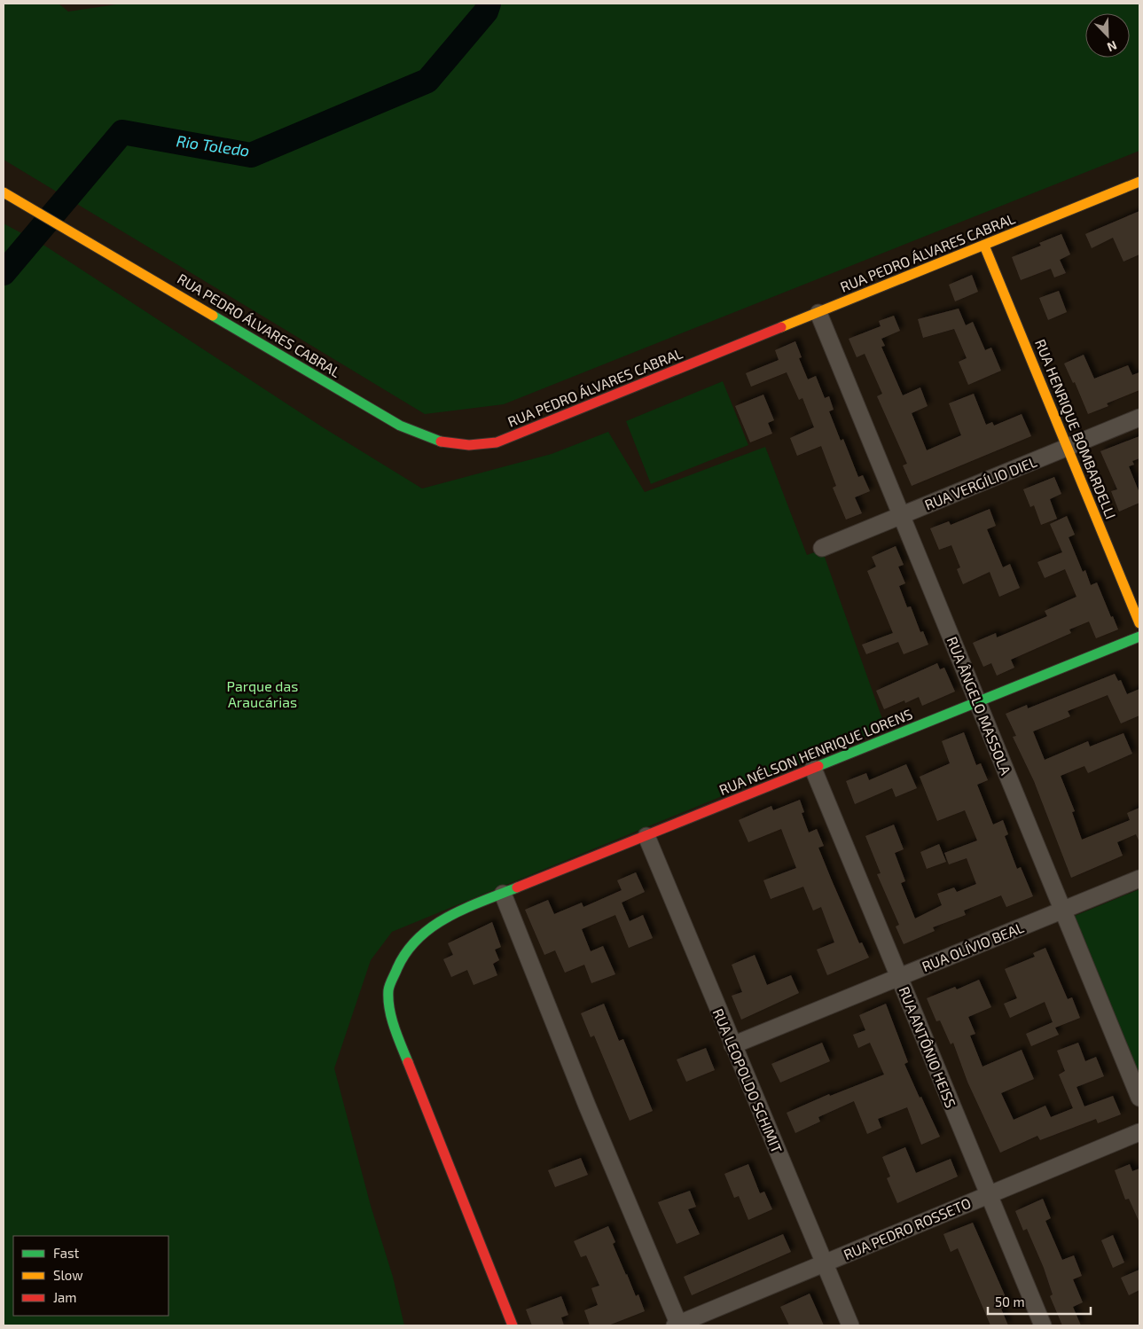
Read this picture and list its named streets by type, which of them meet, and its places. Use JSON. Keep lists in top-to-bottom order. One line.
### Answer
{"streets":{"street":["RUA PEDRO ÁLVARES CABRAL","RUA HENRIQUE BOMBARDELLI","RUA VERGÍLIO DIEL","RUA ÂNGELO MASSOLA","RUA NÉLSON HENRIQUE LORENS","RUA OLÍVIO BEAL","RUA ANTÔNIO HEISS","RUA LEOPOLDO SCHIMIT","RUA PEDRO ROSSETO"]},"crossings":[["RUA PEDRO ÁLVARES CABRAL","RUA HENRIQUE BOMBARDELLI"],["RUA PEDRO ÁLVARES CABRAL","RUA ÂNGELO MASSOLA"],["RUA HENRIQUE BOMBARDELLI","RUA VERGÍLIO DIEL"],["RUA VERGÍLIO DIEL","RUA ÂNGELO MASSOLA"],["RUA ÂNGELO MASSOLA","RUA NÉLSON HENRIQUE LORENS"],["RUA ÂNGELO MASSOLA","RUA OLÍVIO BEAL"],["RUA NÉLSON HENRIQUE LORENS","RUA ANTÔNIO HEISS"],["RUA NÉLSON HENRIQUE LORENS","RUA LEOPOLDO SCHIMIT"],["RUA OLÍVIO BEAL","RUA ANTÔNIO HEISS"],["RUA OLÍVIO BEAL","RUA LEOPOLDO SCHIMIT"],["RUA ANTÔNIO HEISS","RUA PEDRO ROSSETO"],["RUA LEOPOLDO SCHIMIT","RUA PEDRO ROSSETO"]],"water":["Rio Toledo"],"parks":["Parque das Araucárias"],"legend":["Fast","Slow","Jam"],"scale_bar":"50 m","north":"bottom right"}
